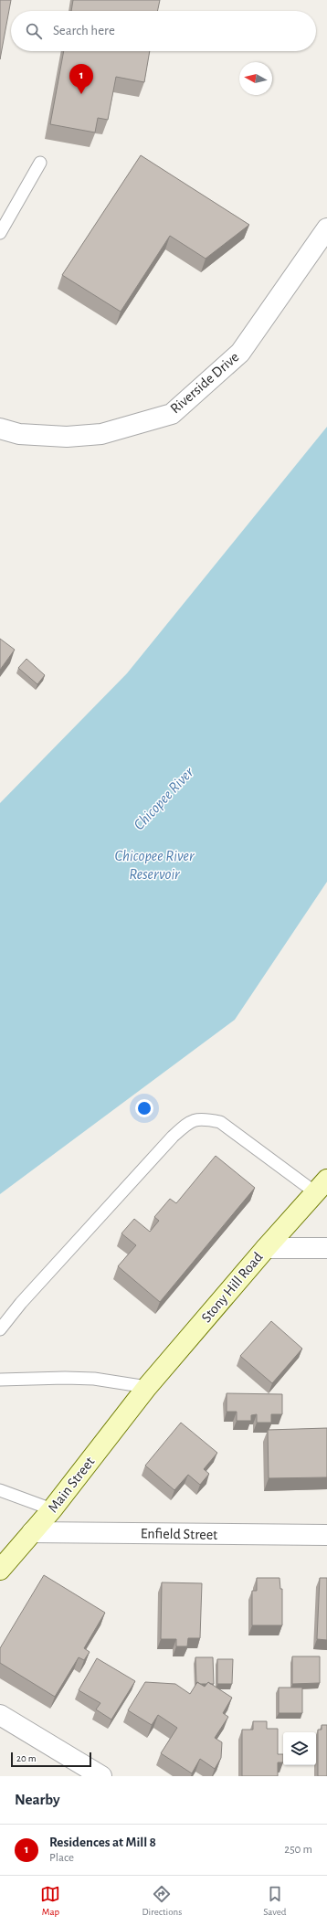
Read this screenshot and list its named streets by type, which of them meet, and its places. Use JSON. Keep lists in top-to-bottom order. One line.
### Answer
{"streets":{"main road":["Stony Hill Road","Main Street"],"street":["Riverside Drive","Enfield Street"]},"crossings":[["Stony Hill Road","Main Street"],["Main Street","Enfield Street"]],"water":["Chicopee River","Chicopee River Reservoir"],"scale_bar":"20 m","north":"left","page":{"search":"Search here","pins":"1","scale":"20 m","heading":"Nearby","list":[{"mark":"1","name":"Residences at Mill 8","note":"Place","value":"250 m"}],"nav":["Map","Directions","Saved"]}}
